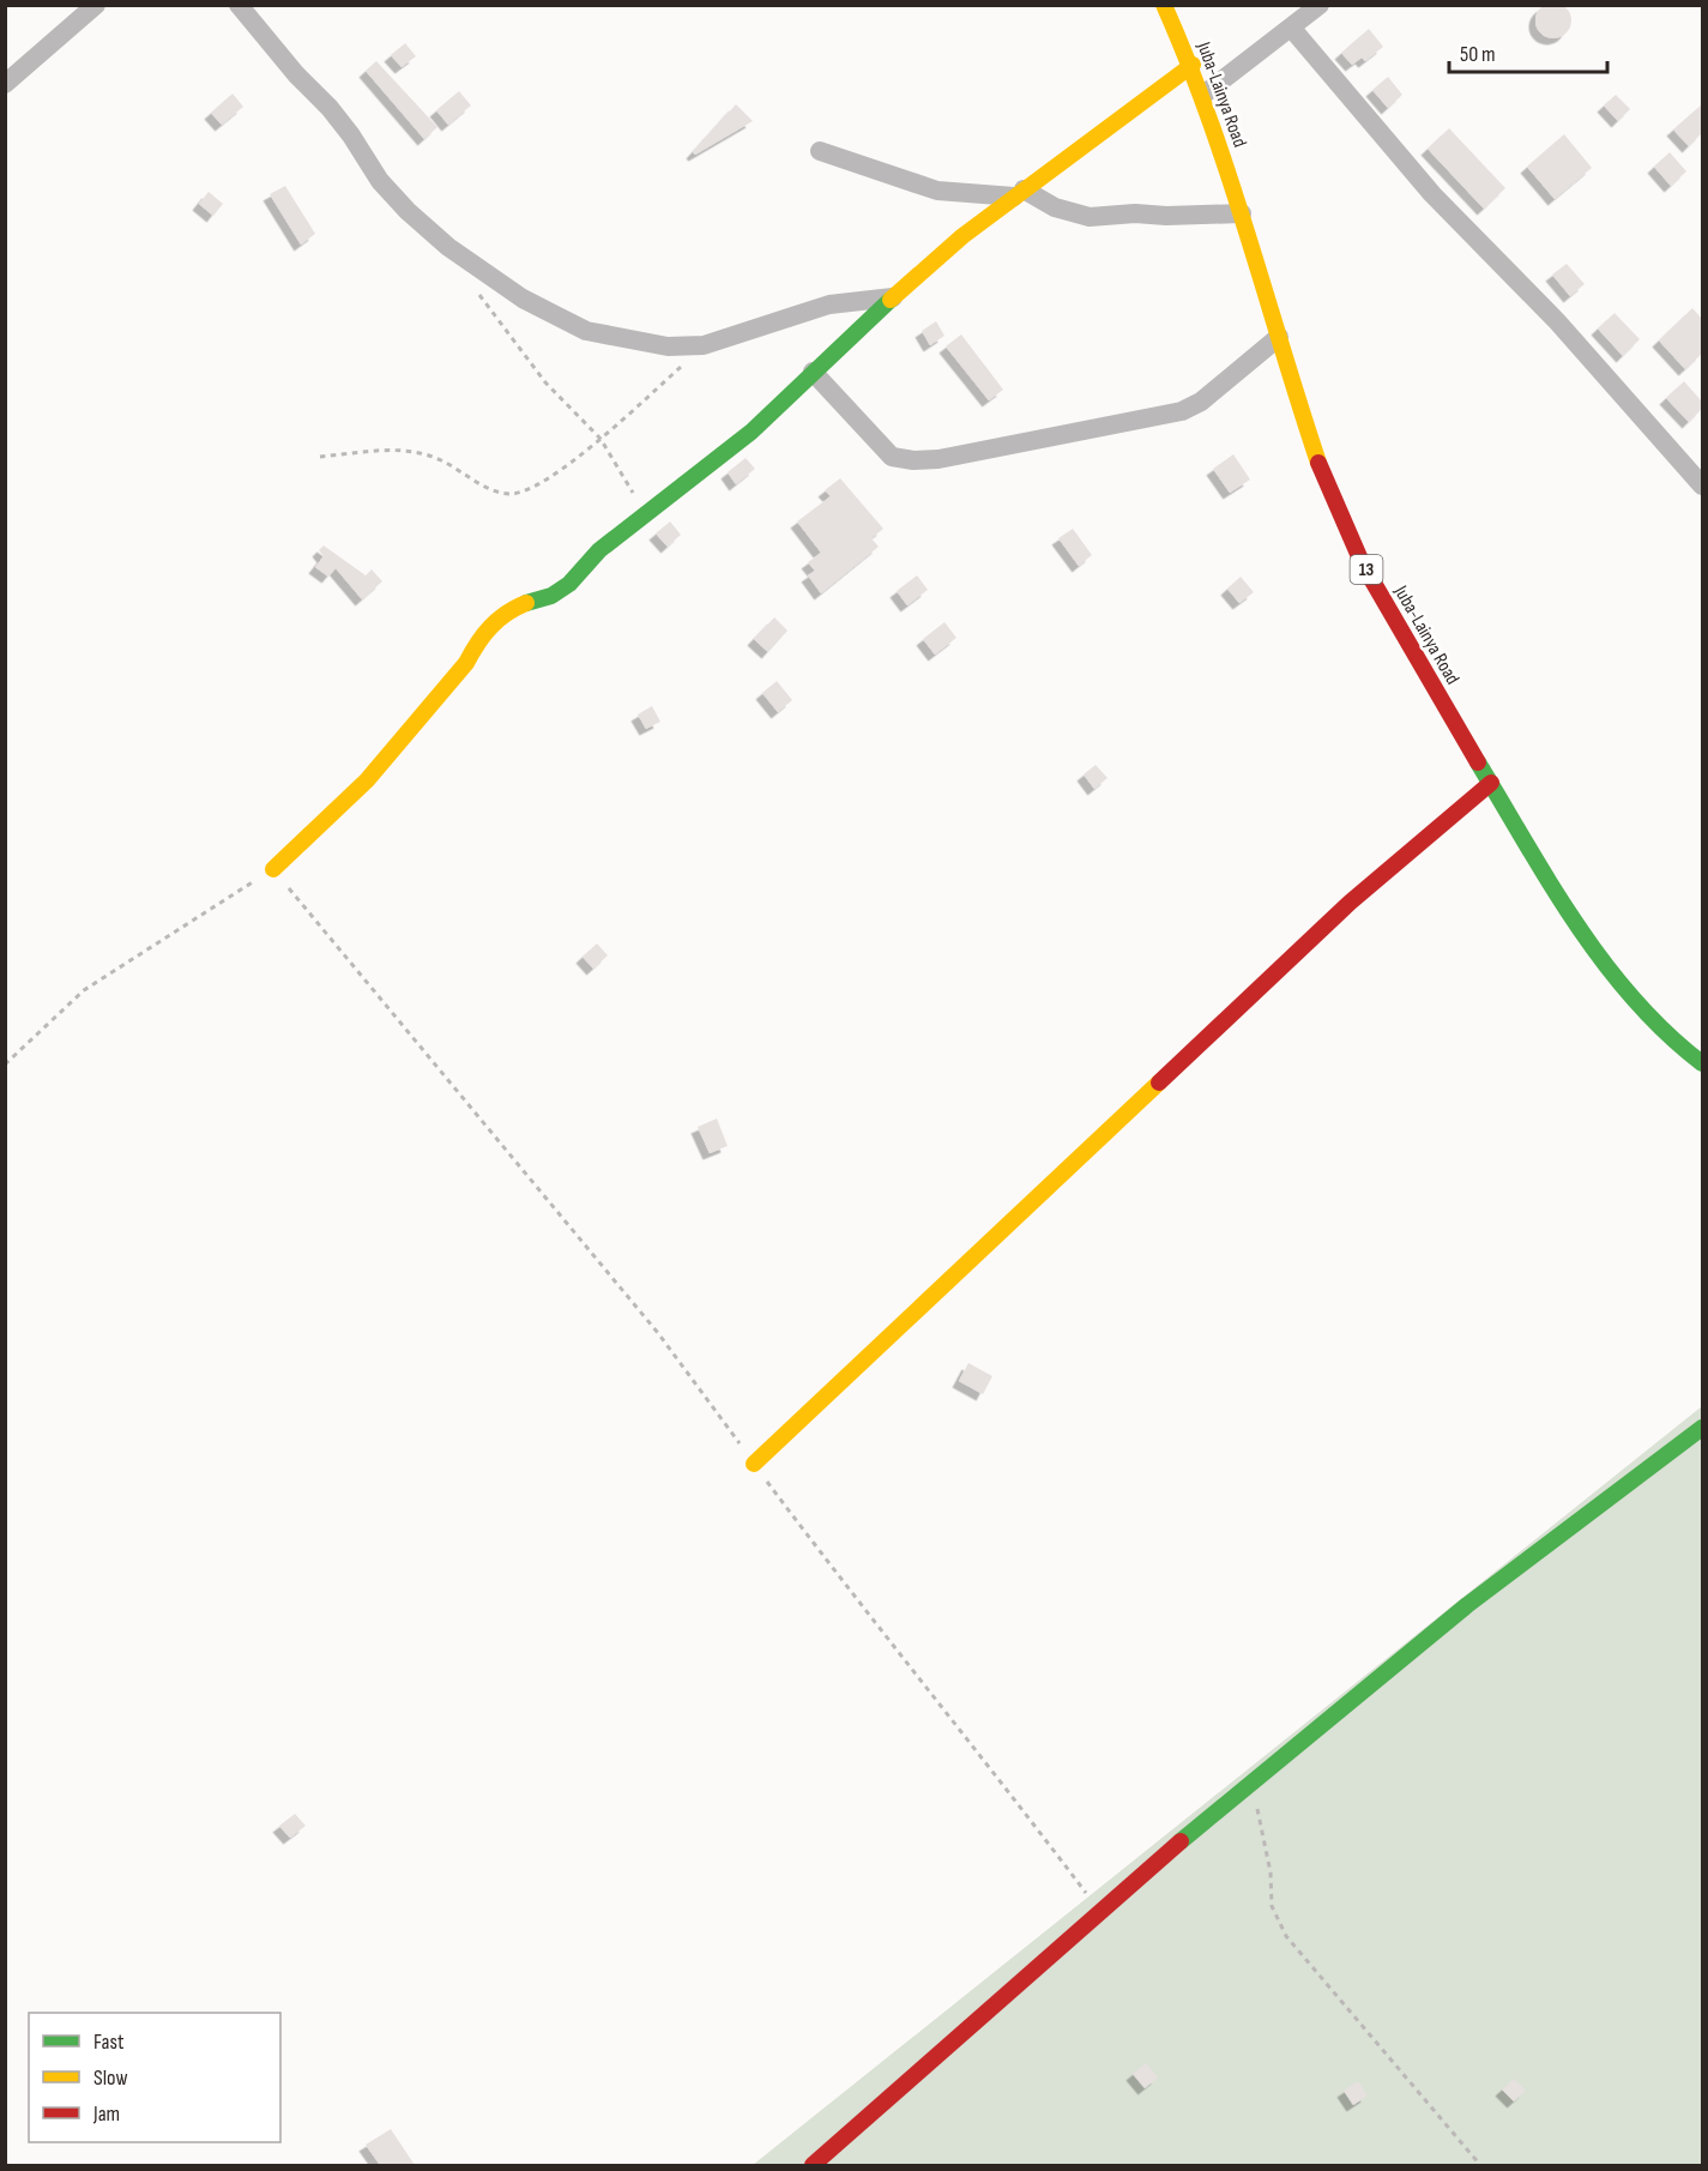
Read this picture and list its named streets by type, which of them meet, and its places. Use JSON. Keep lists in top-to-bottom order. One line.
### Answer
{"streets":{"street":["Juba-Lainya Road","13"]},"legend":["Fast","Slow","Jam"],"scale_bar":"50 m"}
